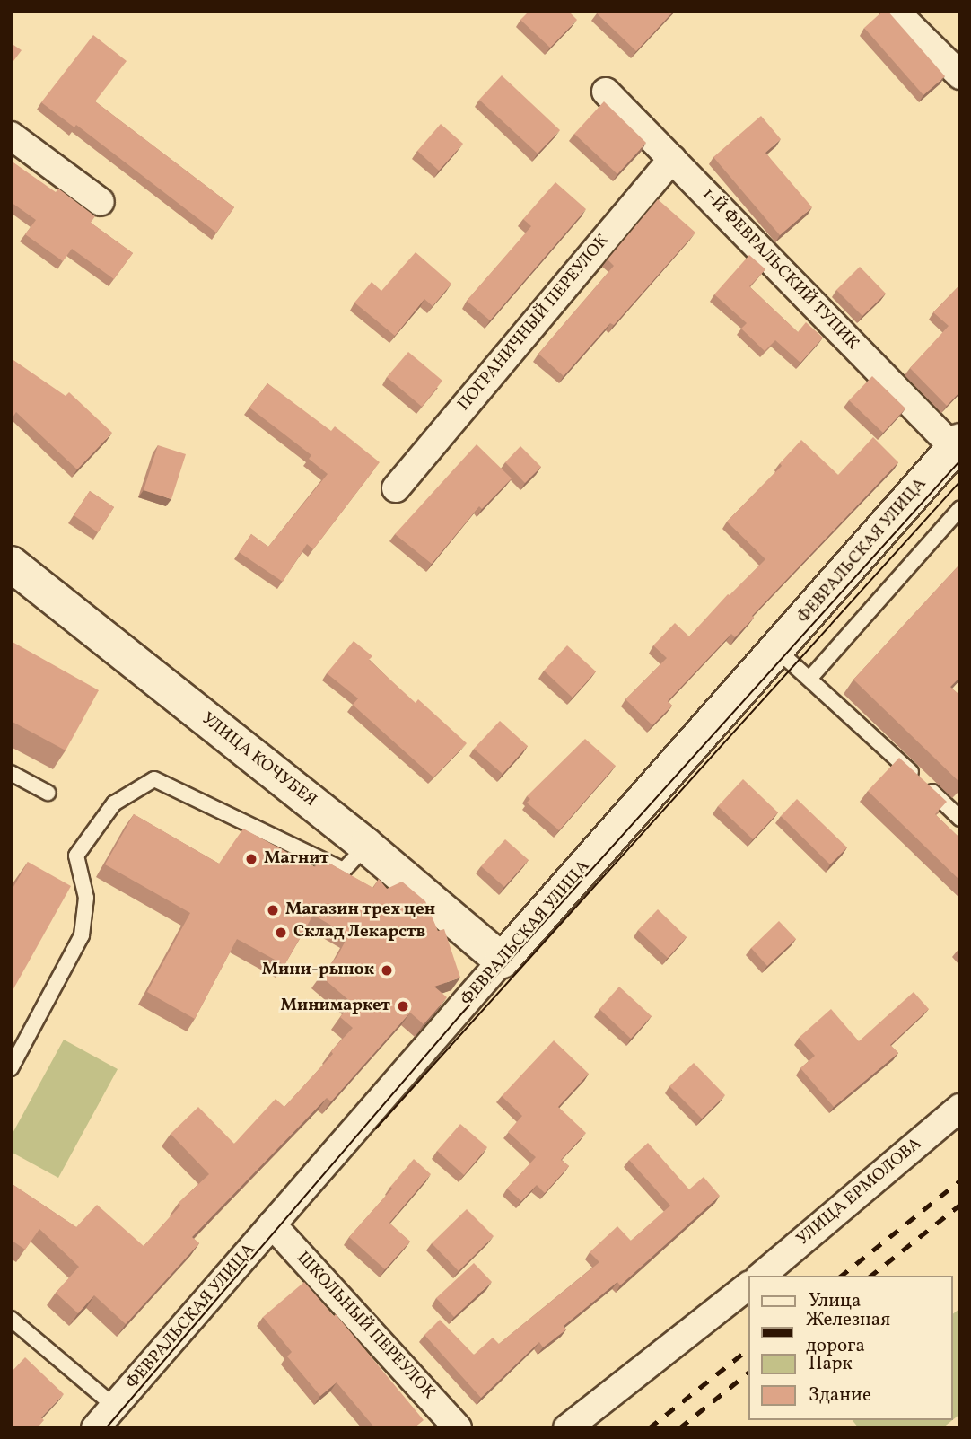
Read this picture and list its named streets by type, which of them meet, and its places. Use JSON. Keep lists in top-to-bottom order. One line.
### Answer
{"streets":{"street":["1-Й ФЕВРАЛЬСКИЙ ТУПИК","ПОГРАНИЧНЫЙ ПЕРЕУЛОК","ФЕВРАЛЬСКАЯ УЛИЦА","УЛИЦА КОЧУБЕЯ","УЛИЦА ЕРМОЛОВА","ШКОЛЬНЫЙ ПЕРЕУЛОК"]},"crossings":[["1-Й ФЕВРАЛЬСКИЙ ТУПИК","ПОГРАНИЧНЫЙ ПЕРЕУЛОК"],["1-Й ФЕВРАЛЬСКИЙ ТУПИК","ФЕВРАЛЬСКАЯ УЛИЦА"],["ФЕВРАЛЬСКАЯ УЛИЦА","УЛИЦА КОЧУБЕЯ"],["ФЕВРАЛЬСКАЯ УЛИЦА","ШКОЛЬНЫЙ ПЕРЕУЛОК"]],"places":["Магнит","Магазин трех цен","Склад Лекарств","Мини-рынок","Минимаркет"],"legend":["Улица","Железная дорога","Парк","Здание"]}
